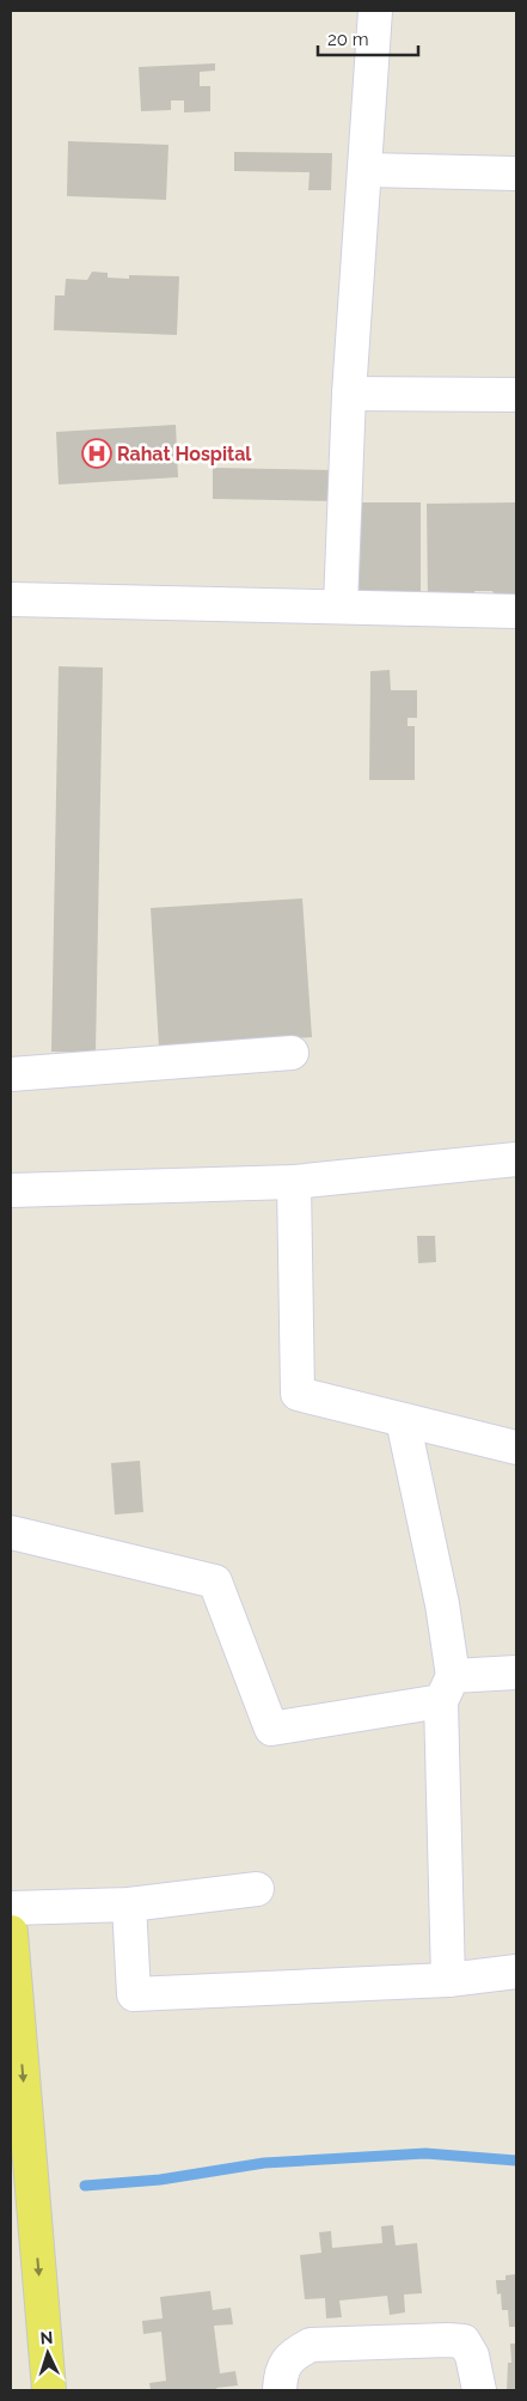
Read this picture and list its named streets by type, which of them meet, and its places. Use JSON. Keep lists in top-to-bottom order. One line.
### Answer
{"places":{"hospital":["Rahat Hospital"]},"scale_bar":"20 m","north":"top"}
